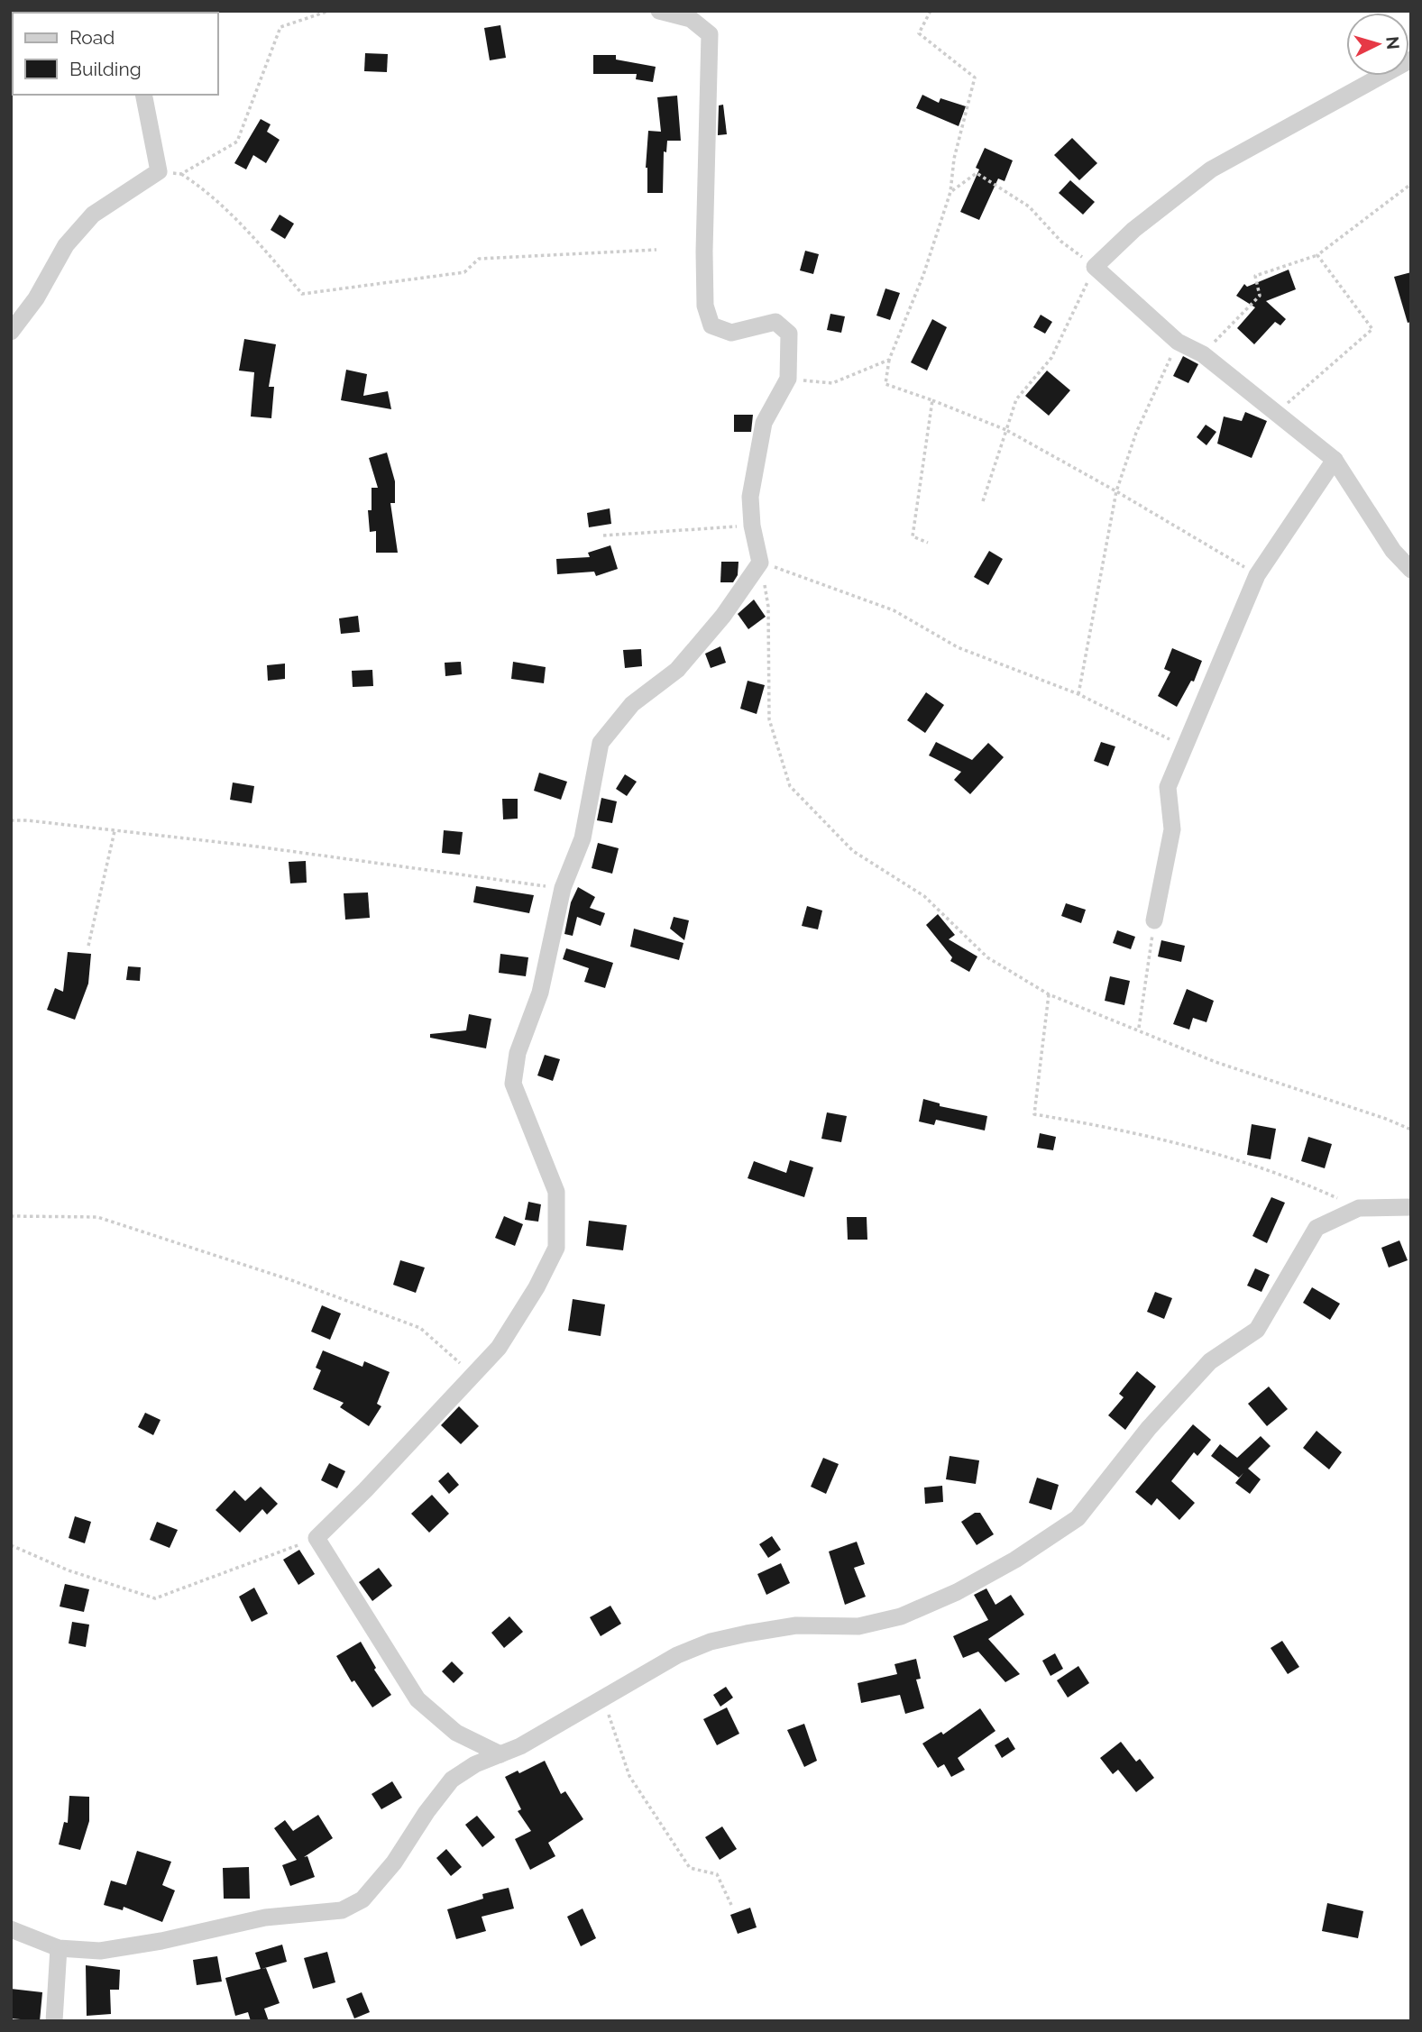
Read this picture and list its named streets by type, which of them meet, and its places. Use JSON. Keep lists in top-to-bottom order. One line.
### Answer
{"legend":["Road","Building"],"north":"right"}
